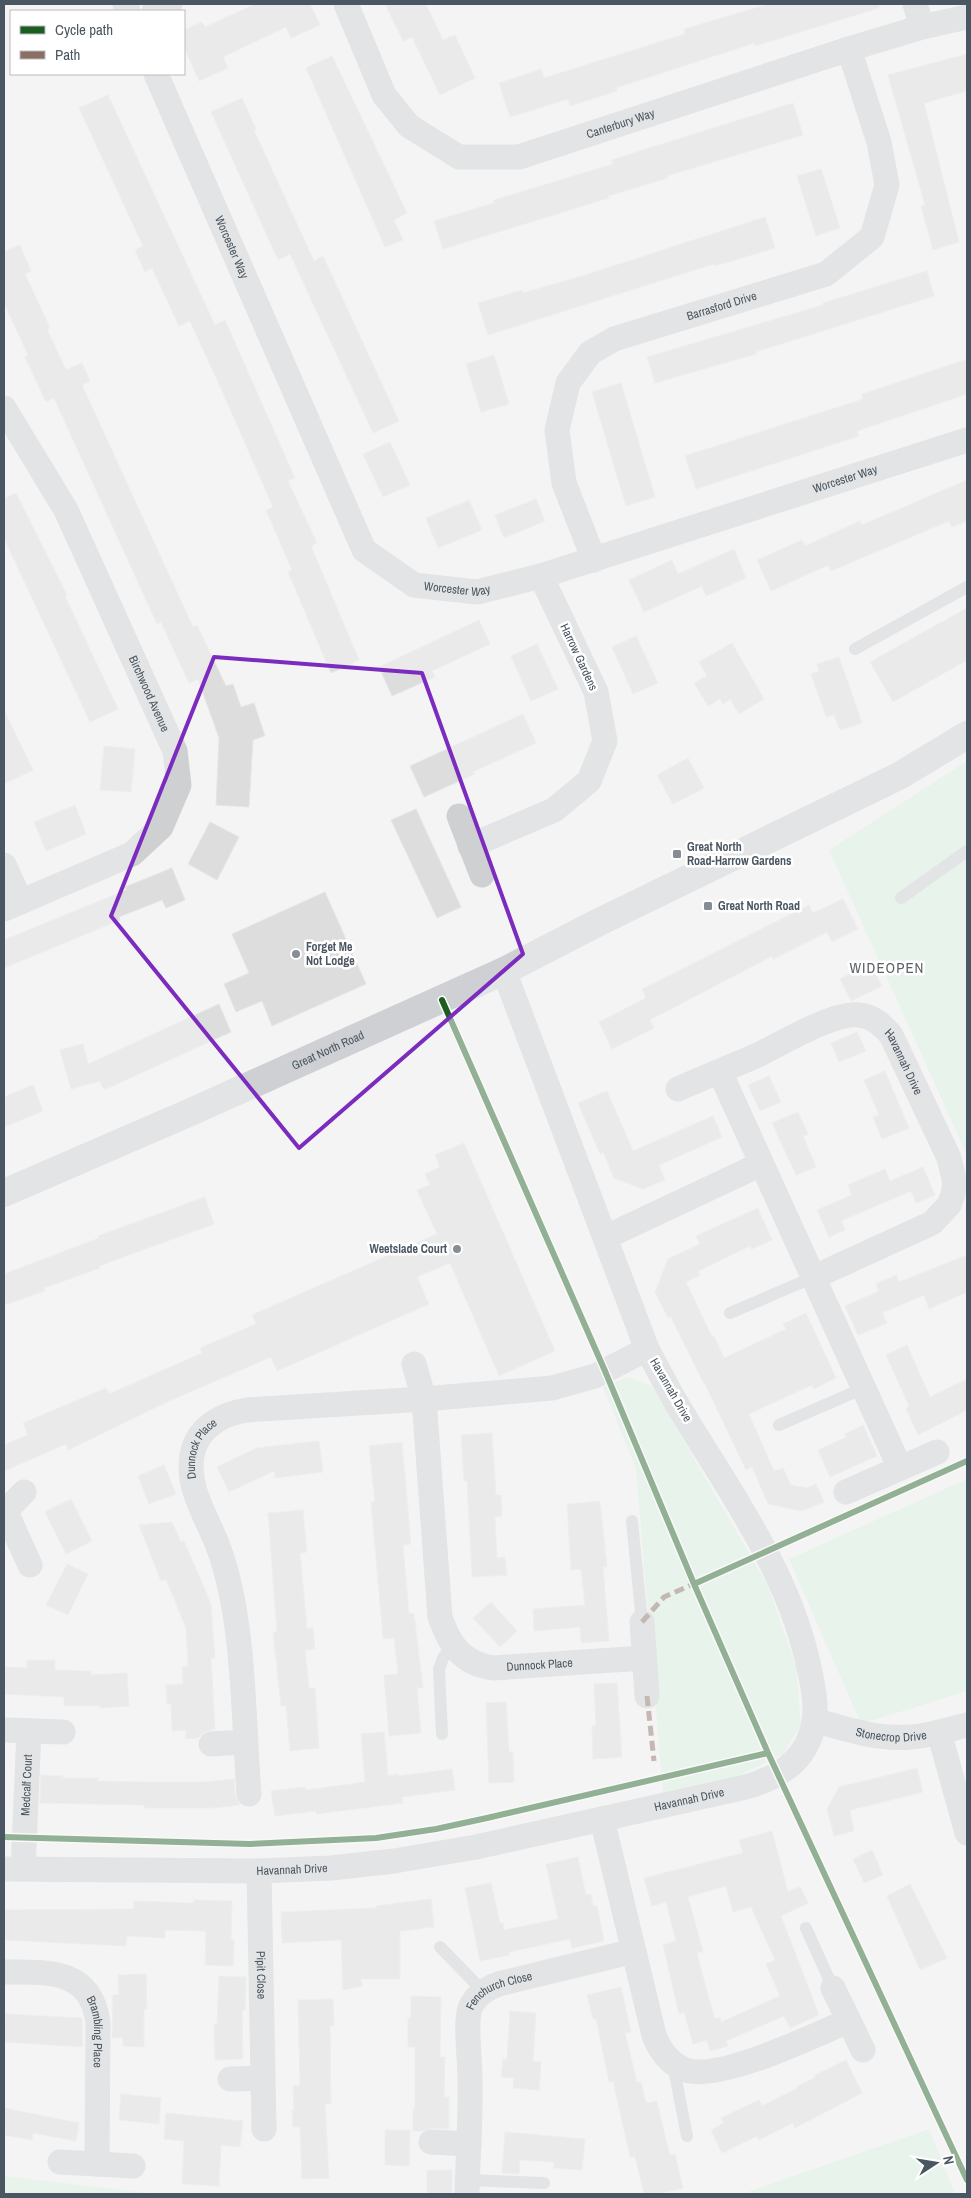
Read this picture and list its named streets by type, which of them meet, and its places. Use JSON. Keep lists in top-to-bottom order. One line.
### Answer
{"streets":{"main road":["Great North Road"],"street":["Canterbury Way","Worcester Way","Barrasford Drive","Harrow Gardens","Birchwood Avenue","Havannah Drive","Dunnock Place","Stonecrop Drive","Medcalf Court","Pipit Close","Fenchurch Close","Brambling Place"]},"crossings":[["Canterbury Way","Barrasford Drive"],["Worcester Way","Barrasford Drive"],["Worcester Way","Harrow Gardens"],["Great North Road","Havannah Drive"],["Havannah Drive","Dunnock Place"],["Havannah Drive","Stonecrop Drive"],["Havannah Drive","Medcalf Court"],["Havannah Drive","Pipit Close"]],"districts":["WIDEOPEN"],"places":{"transit":["Great North Road-Harrow Gardens","Great North Road"],"other":["Forget Me Not Lodge","Weetslade Court"]},"legend":["Cycle path","Path"],"north":"right"}
